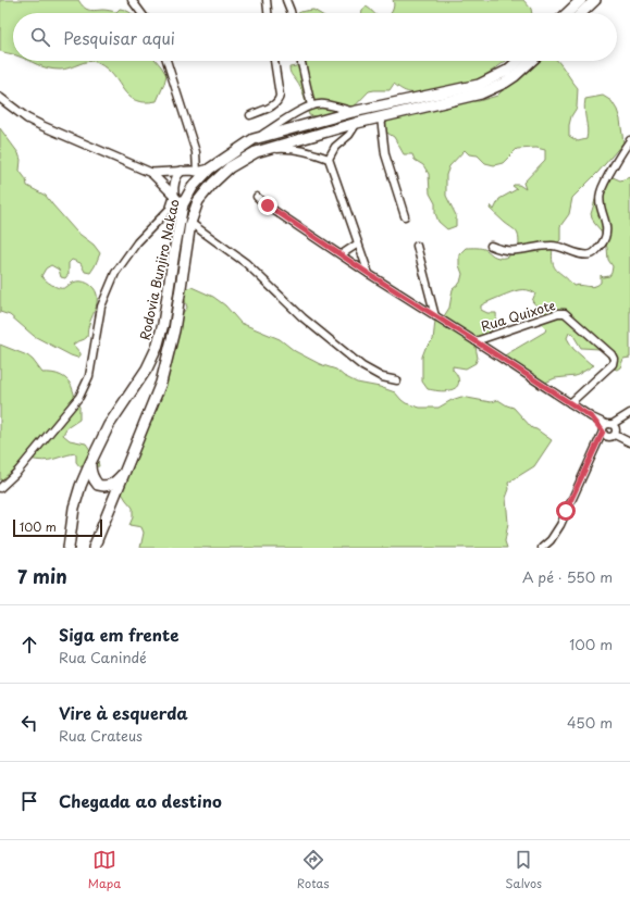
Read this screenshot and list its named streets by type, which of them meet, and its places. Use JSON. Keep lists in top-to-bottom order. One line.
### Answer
{"streets":{"main road":["Rodovia Bunjiro Nakao"],"street":["Rua Quixote"]},"scale_bar":"100 m","page":{"search":"Pesquisar aqui","scale":"100 m","heading":["7 min","A pé · 550 m"],"list":[["Siga em frente","Rua Canindé","100 m"],["Vire à esquerda","Rua Crateus","450 m"],"Chegada ao destino"],"nav":["Mapa","Rotas","Salvos"]}}
